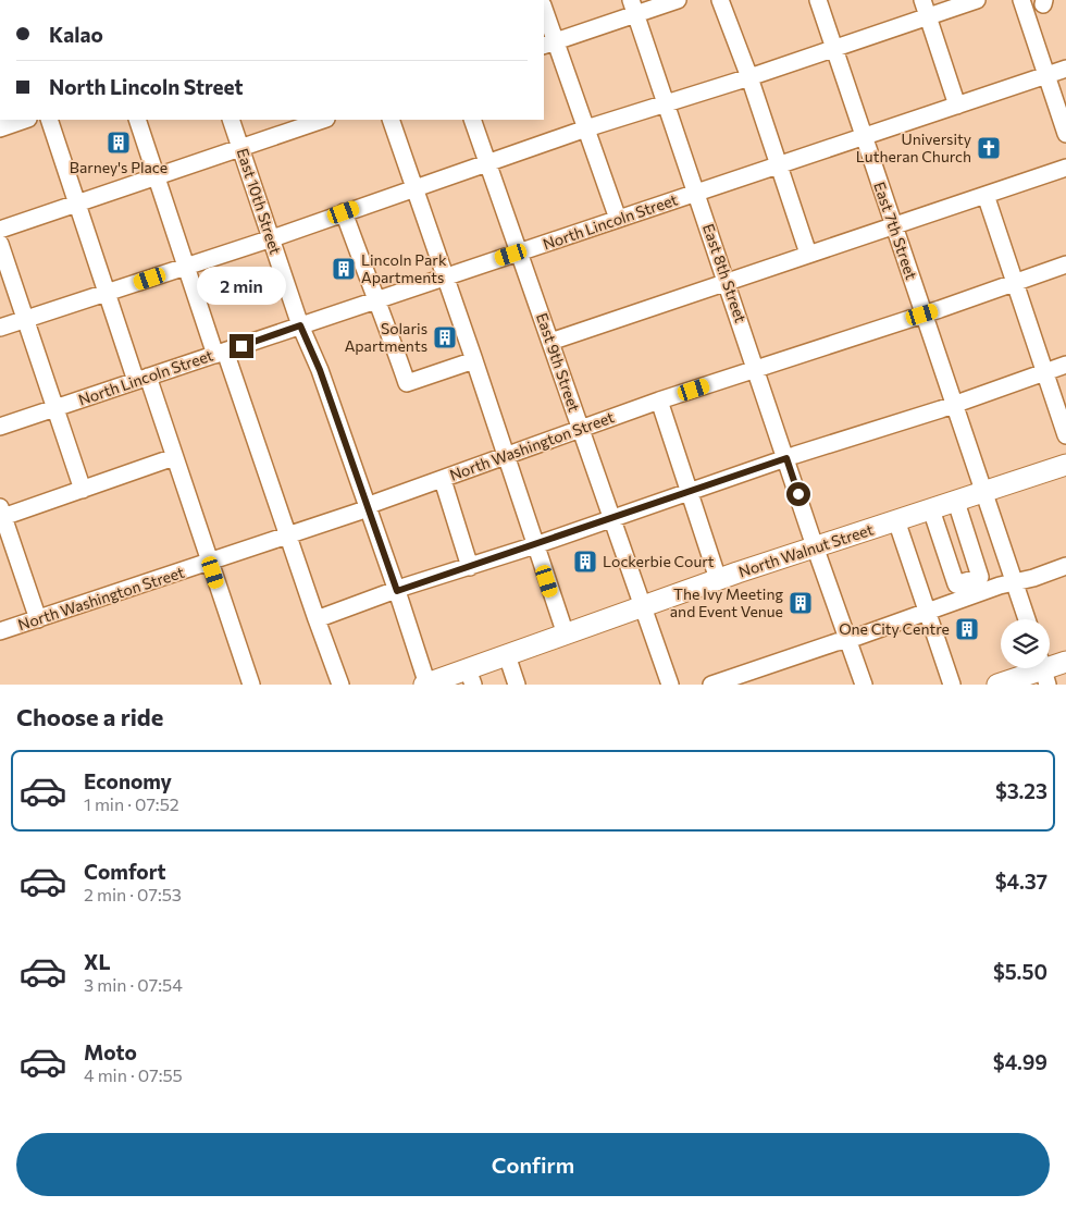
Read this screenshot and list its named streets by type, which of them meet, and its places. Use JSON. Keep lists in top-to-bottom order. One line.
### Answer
{"streets":{"main road":["North Walnut Street"],"street":["East 10th Street","North Lincoln Street","East 7th Street","East 8th Street","East 9th Street","North Washington Street"]},"crossings":[["East 10th Street","North Lincoln Street"],["East 10th Street","North Washington Street"],["East 10th Street","North Walnut Street"],["North Lincoln Street","East 7th Street"],["North Lincoln Street","East 8th Street"],["North Lincoln Street","East 9th Street"],["East 7th Street","North Washington Street"],["East 7th Street","North Walnut Street"],["East 8th Street","North Washington Street"],["East 8th Street","North Walnut Street"],["East 9th Street","North Washington Street"],["East 9th Street","North Walnut Street"]],"places":{"building":["Barney's Place","Lincoln Park Apartments","Solaris Apartments","Lockerbie Court","The Ivy Meeting and Event Venue","One City Centre"],"church":["University Lutheran Church"]},"page":{"banner":["Kalao","North Lincoln Street"],"bubble":"2 min","heading":"Choose a ride","list":[{"name":"Economy","note":"1 min · 07:52","value":"$3.23"},{"name":"Comfort","note":"2 min · 07:53","value":"$4.37"},{"name":"XL","note":"3 min · 07:54","value":"$5.50"},{"name":"Moto","note":"4 min · 07:55","value":"$4.99"}],"buttons":"Confirm"}}
